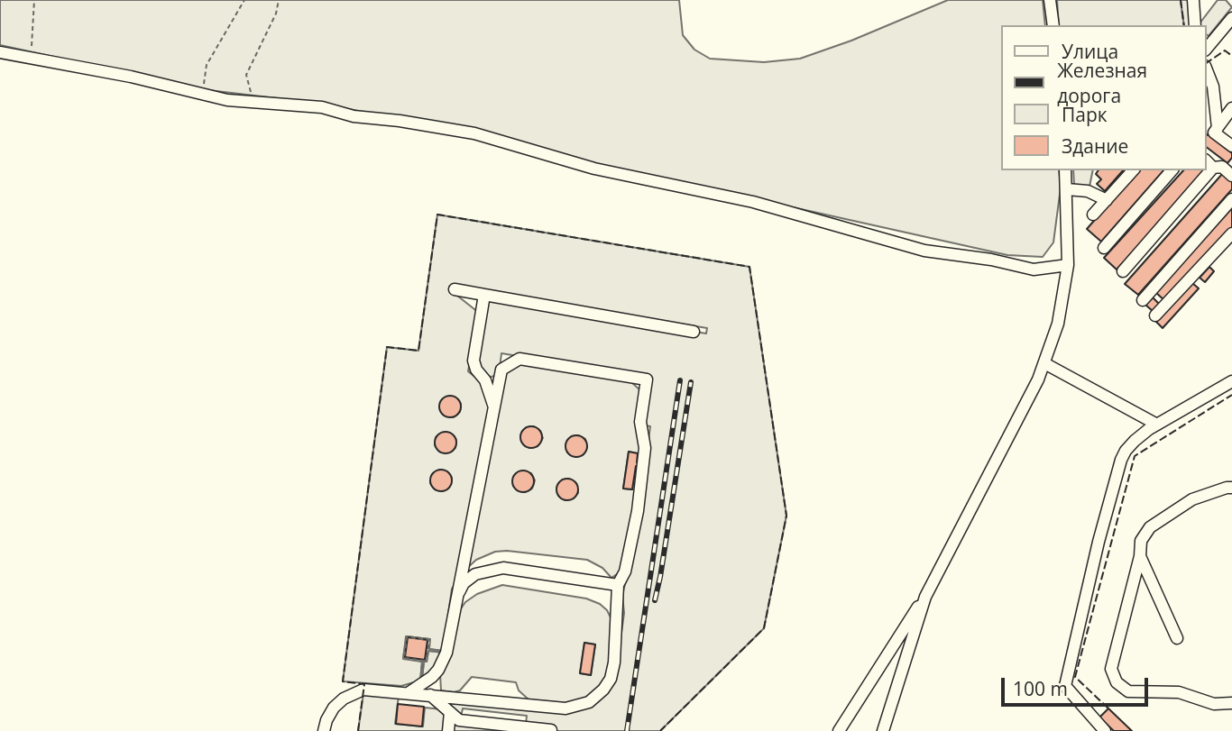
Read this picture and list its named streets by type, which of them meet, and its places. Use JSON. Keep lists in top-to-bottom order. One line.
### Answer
{"legend":["Улица","Железная дорога","Парк","Здание"],"scale_bar":"100 m"}
